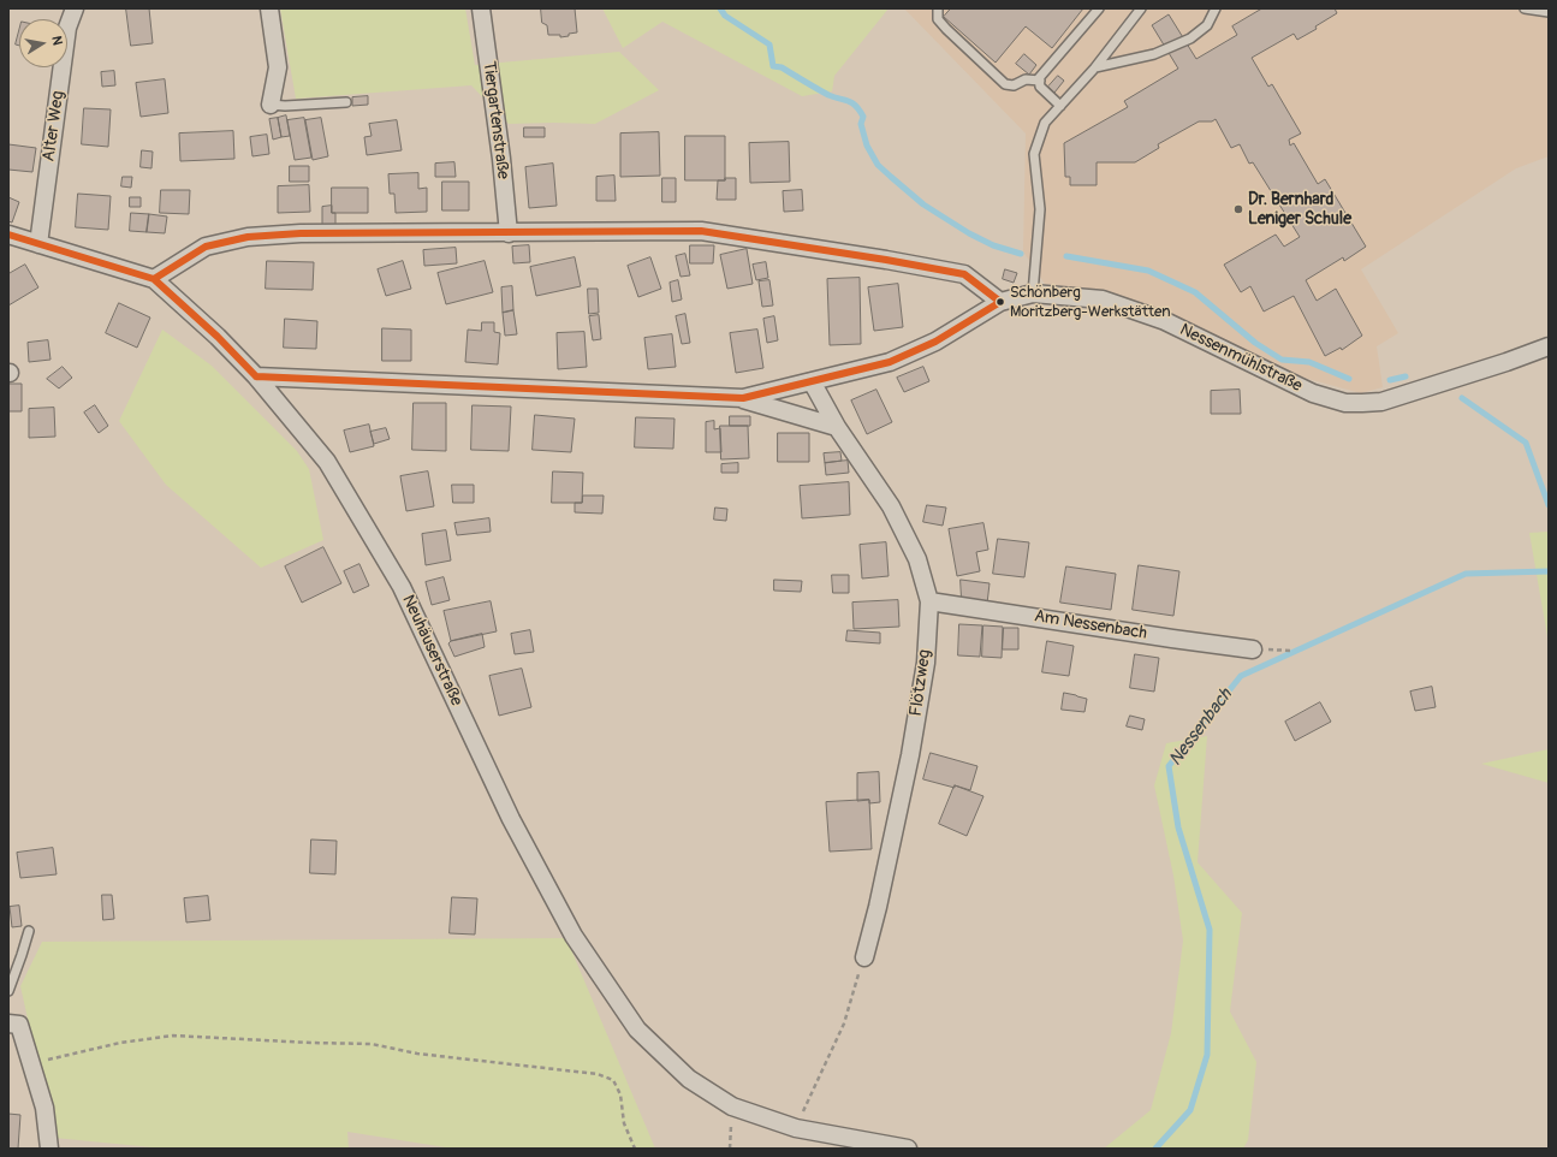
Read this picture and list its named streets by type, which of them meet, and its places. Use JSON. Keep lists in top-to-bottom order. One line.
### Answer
{"streets":{"street":["Tiergartenstraße","Alter Weg","Nessenmühlstraße","Am Nessenbach","Neuhäuserstraße","Flötzweg"]},"crossings":[["Alter Weg","Neuhäuserstraße"],["Nessenmühlstraße","Neuhäuserstraße"],["Nessenmühlstraße","Flötzweg"],["Am Nessenbach","Flötzweg"]],"water":["Nessenbach"],"places":["Dr. Bernhard Leniger Schule","Schönberg Moritzberg-Werkstätten"],"north":"right"}
